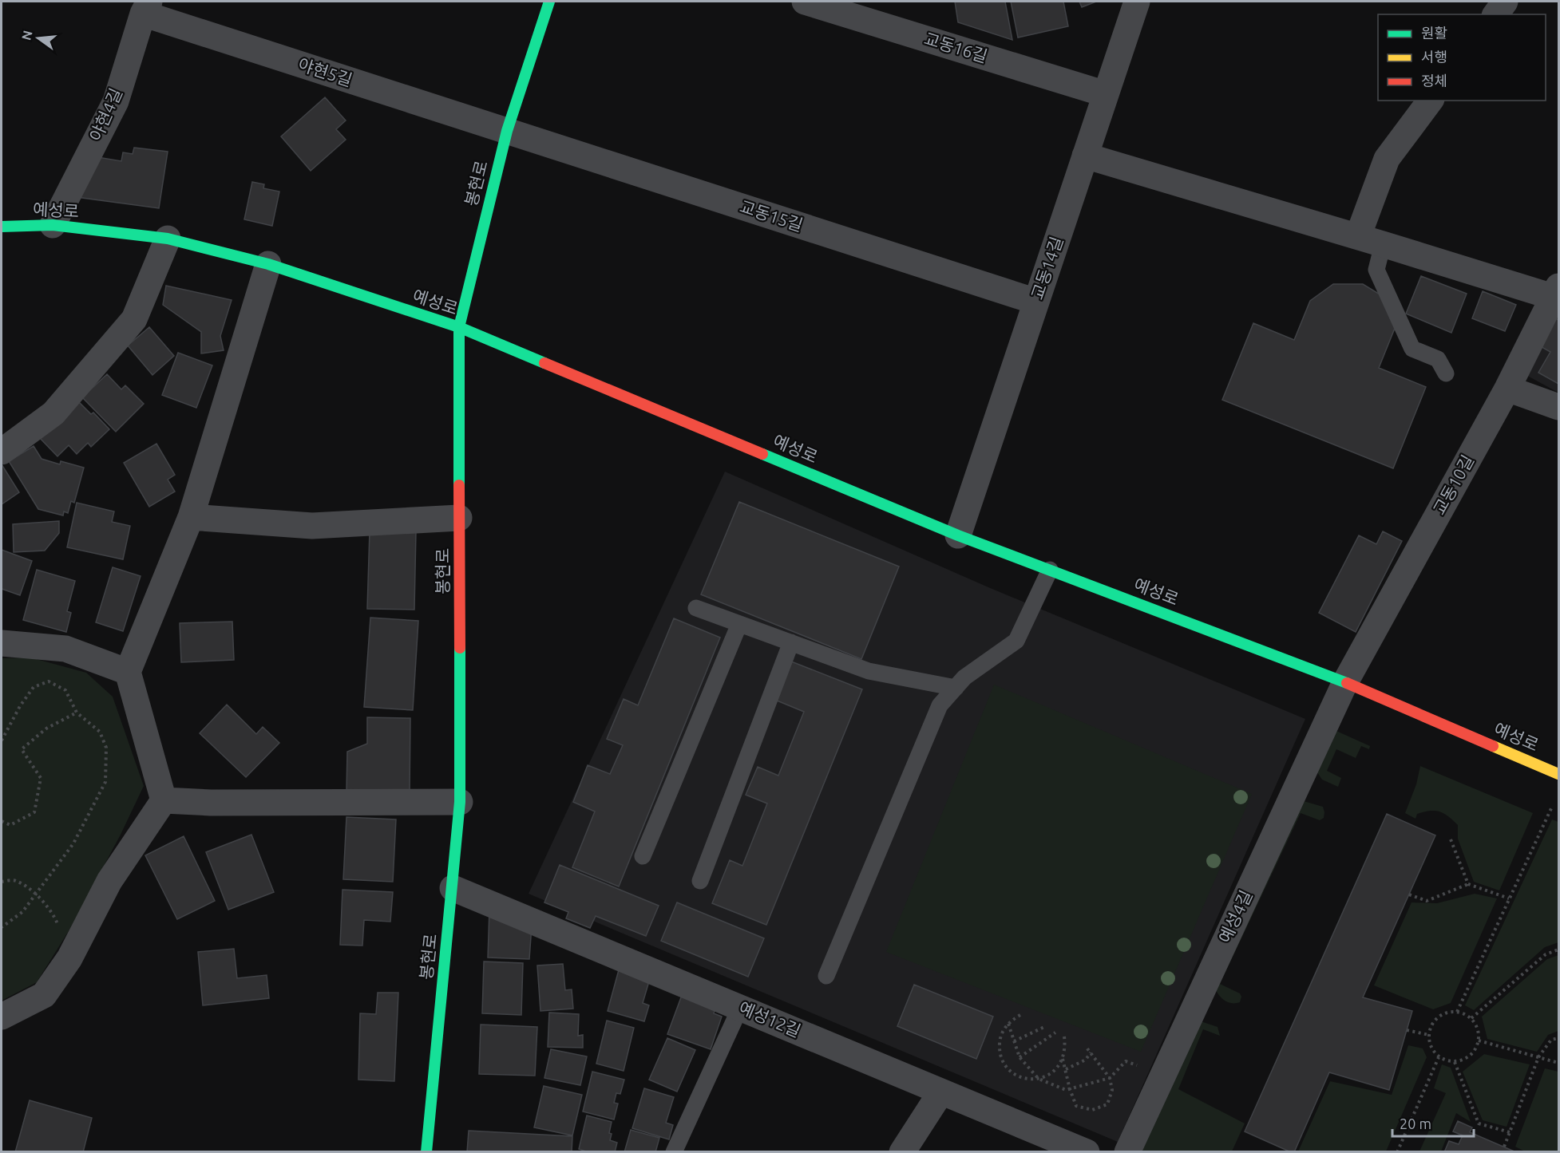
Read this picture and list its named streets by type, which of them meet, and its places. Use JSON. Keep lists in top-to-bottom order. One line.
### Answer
{"streets":{"street":["교동16길","야현5길","야현4길","봉현로","예성로","교동15길","교동14길","교동10길","예성4길","예성12길"]},"crossings":[["교동16길","교동14길"],["야현5길","야현4길"],["야현5길","봉현로"],["야현5길","교동15길"],["야현4길","예성로"],["봉현로","예성로"],["봉현로","교동15길"],["봉현로","예성12길"],["예성로","교동14길"],["예성로","교동10길"],["예성로","예성4길"],["교동15길","교동14길"],["교동10길","예성4길"]],"legend":["원활","서행","정체"],"scale_bar":"20 m","north":"left"}
